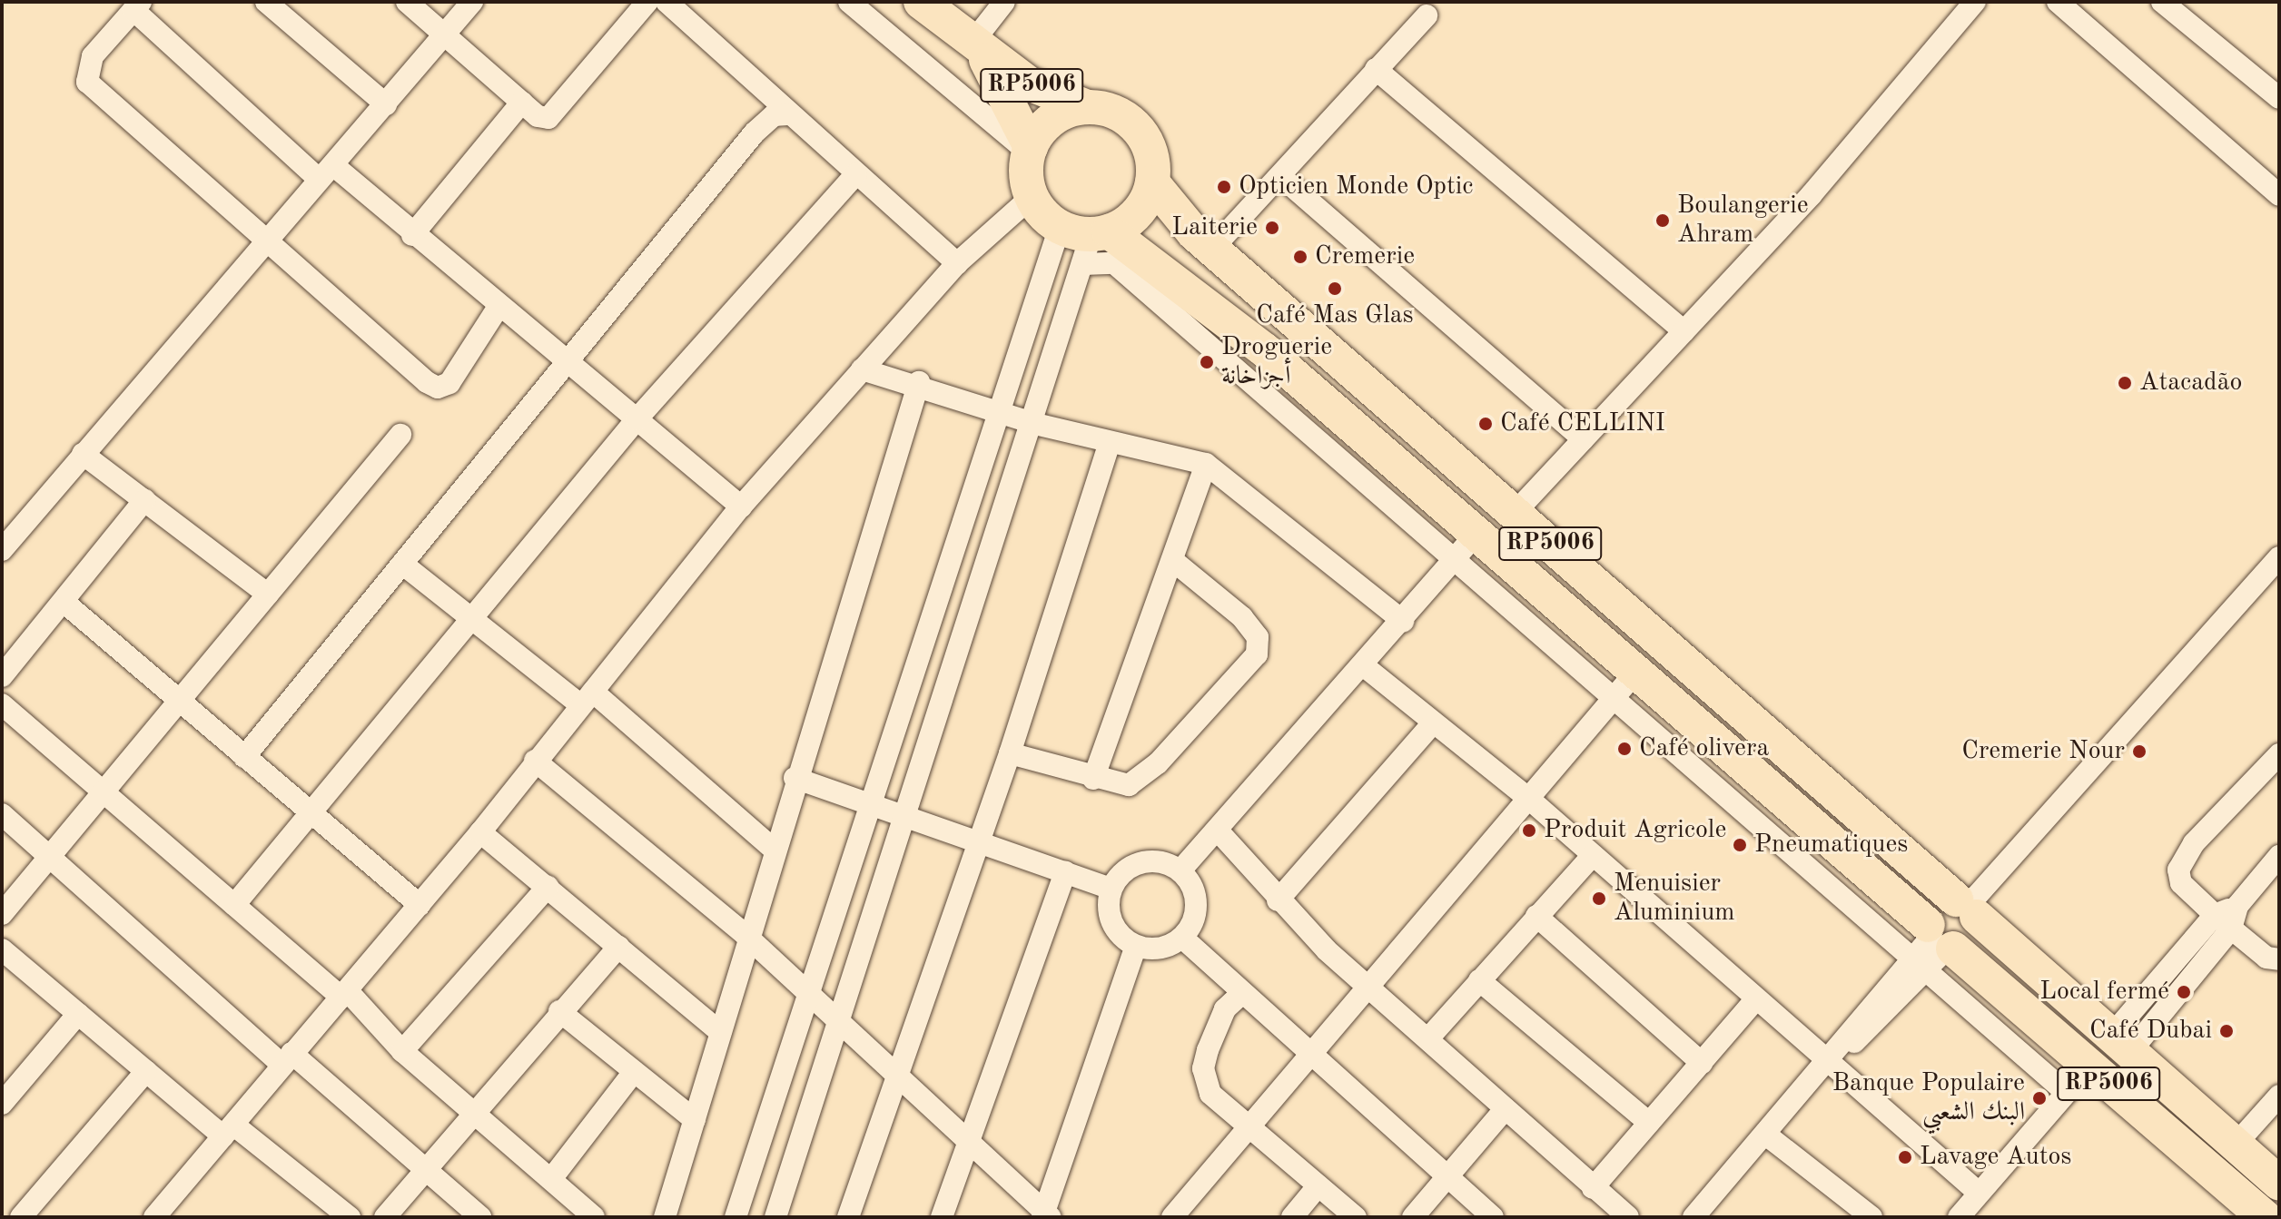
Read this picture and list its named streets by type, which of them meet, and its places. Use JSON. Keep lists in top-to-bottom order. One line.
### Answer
{"streets":{"main road":["RP5006"]},"places":["Opticien Monde Optic","Boulangerie Ahram","Laiterie","Cremerie","Café Mas Glas","Droguerie أجزاخانة","Atacadão","Café CELLINI","Café olivera","Cremerie Nour","Produit Agricole","Pneumatiques","Menuisier Aluminium","Local fermé","Café Dubai","Banque Populaire البنك الشعبي","Lavage Autos"]}
